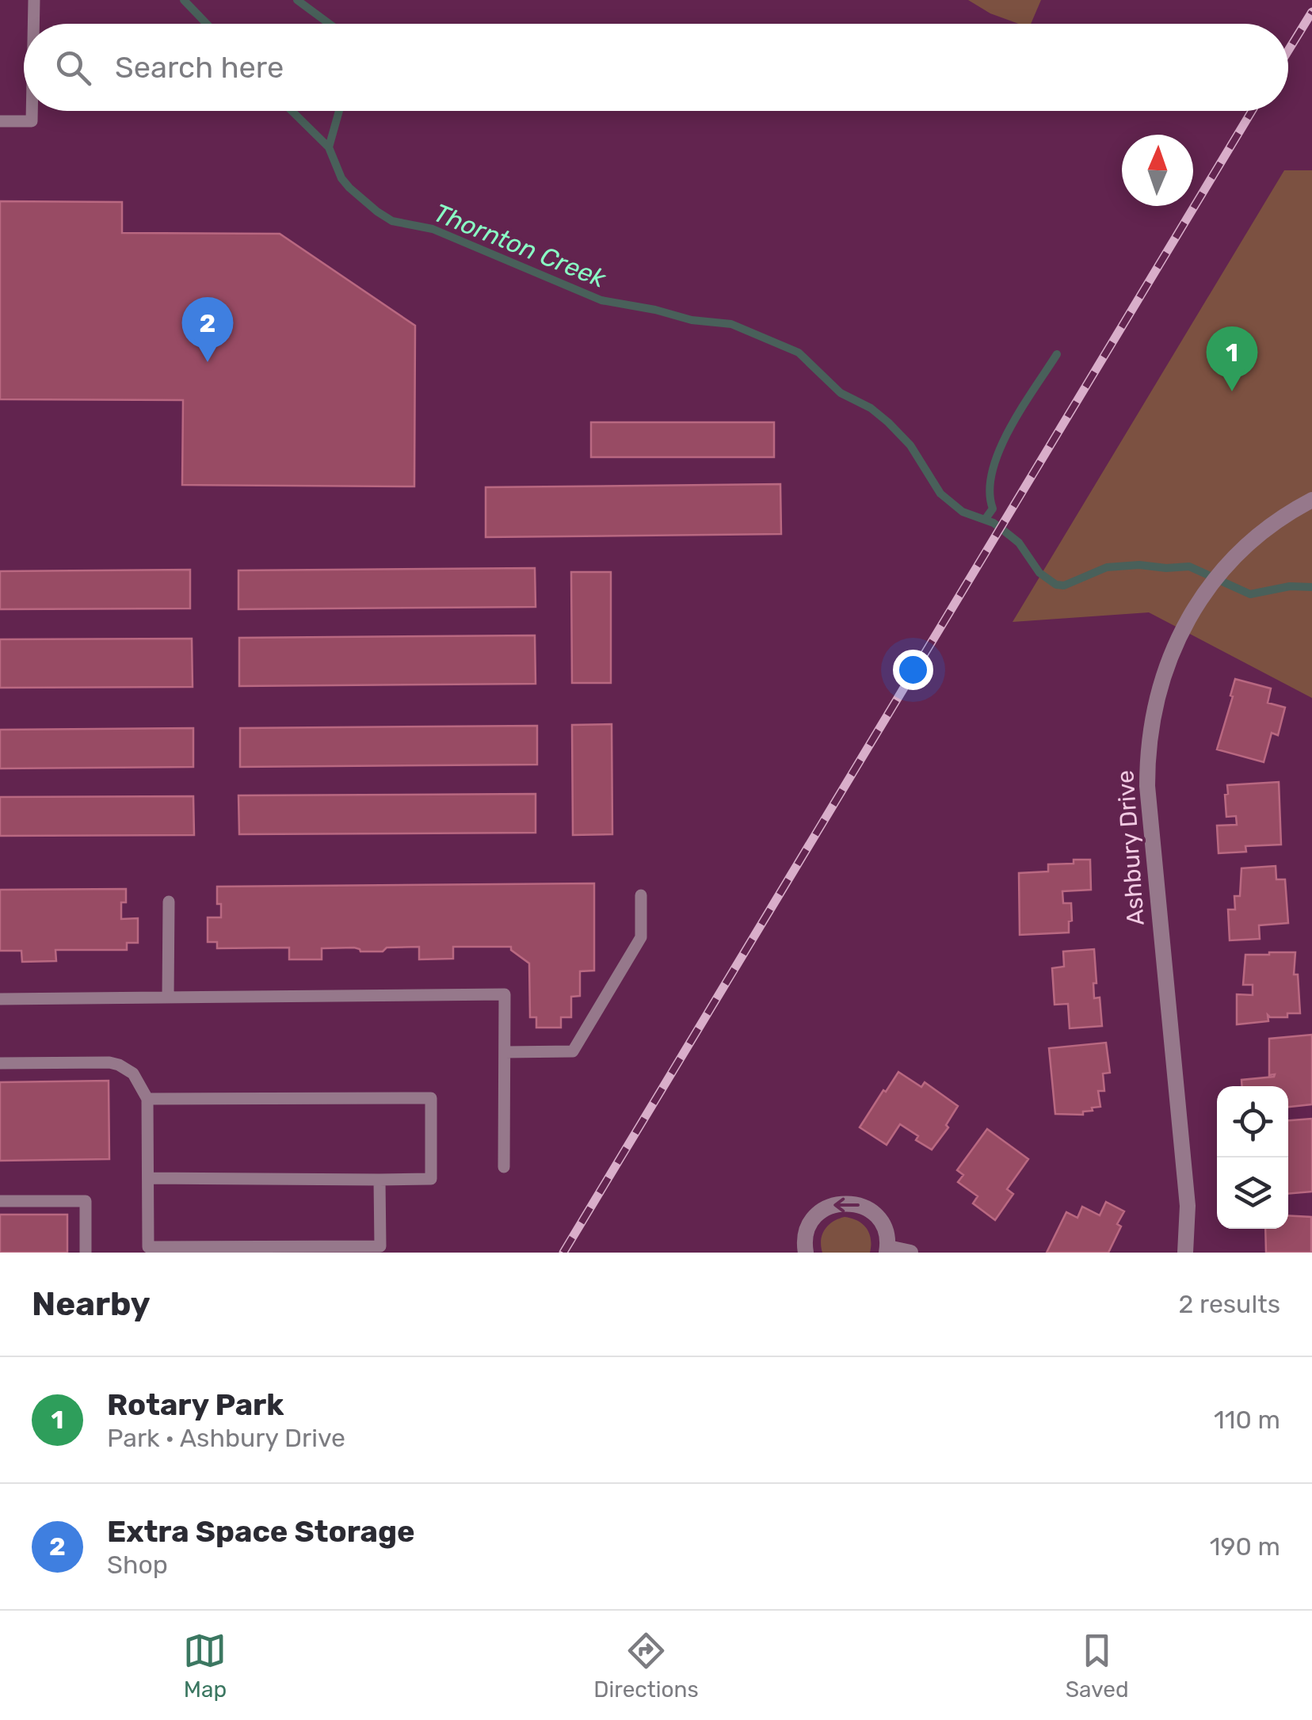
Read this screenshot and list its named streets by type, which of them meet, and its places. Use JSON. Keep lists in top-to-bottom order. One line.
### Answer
{"streets":{"street":["Ashbury Drive"]},"water":["Thornton Creek"],"north":"top","page":{"search":"Search here","pins":["2","1"],"heading":["Nearby","2 results"],"list":[{"mark":"1","name":"Rotary Park","note":"Park · Ashbury Drive","value":"110 m"},{"mark":"2","name":"Extra Space Storage","note":"Shop","value":"190 m"}],"nav":["Map","Directions","Saved"]}}
